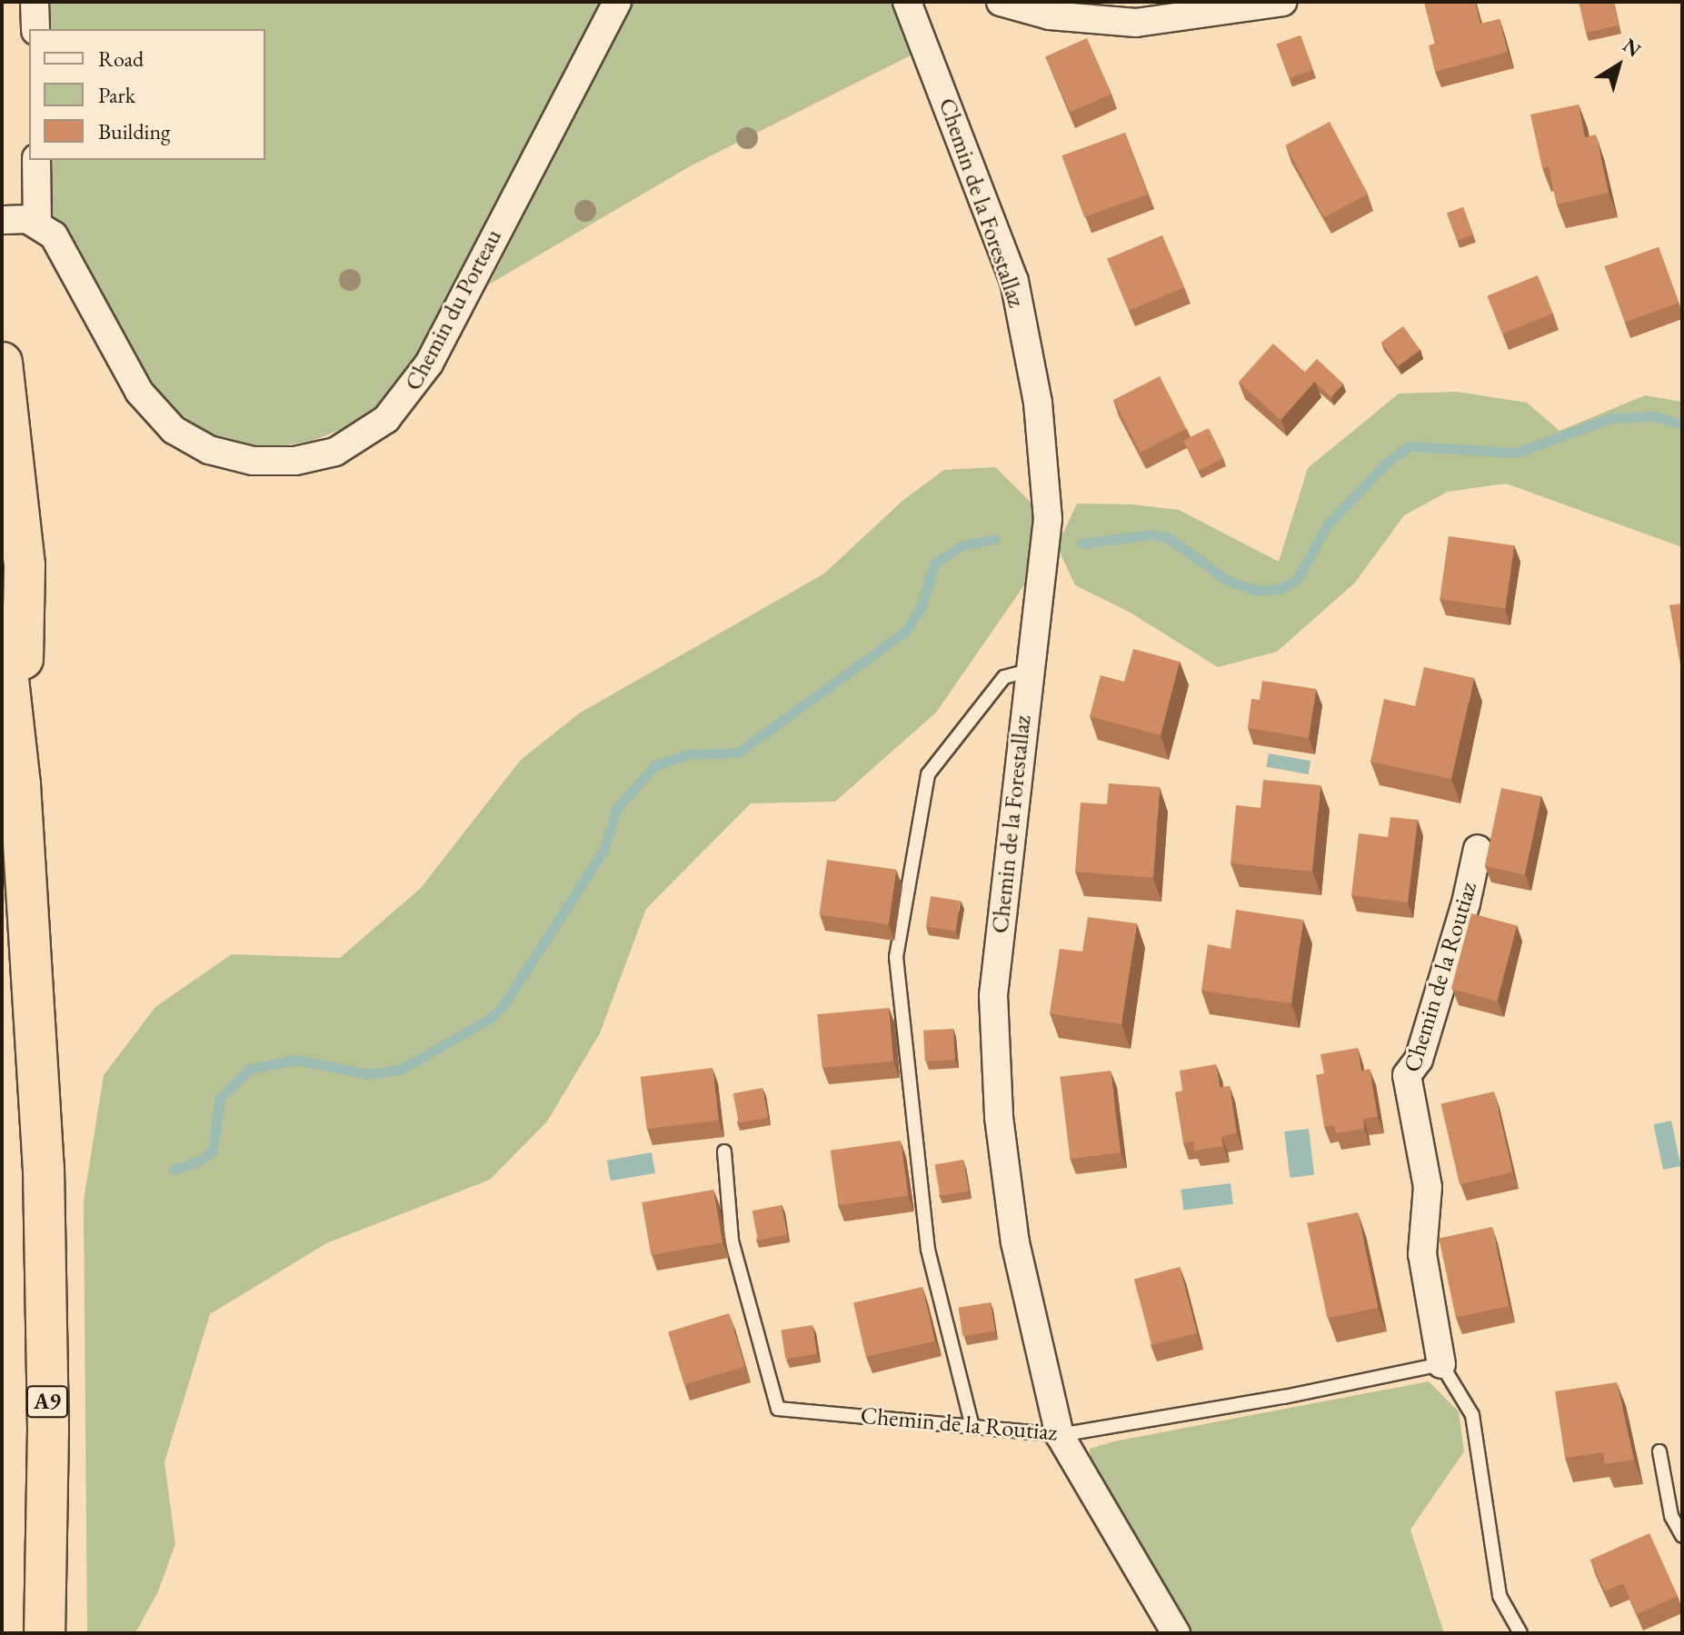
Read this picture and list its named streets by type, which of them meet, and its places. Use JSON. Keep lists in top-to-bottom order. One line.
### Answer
{"streets":{"highway":["A9"],"street":["Chemin de la Forestallaz","Chemin du Porteau","Chemin de la Routiaz"]},"crossings":[["Chemin de la Forestallaz","Chemin de la Routiaz"]],"legend":["Road","Park","Building"],"north":"top right"}
